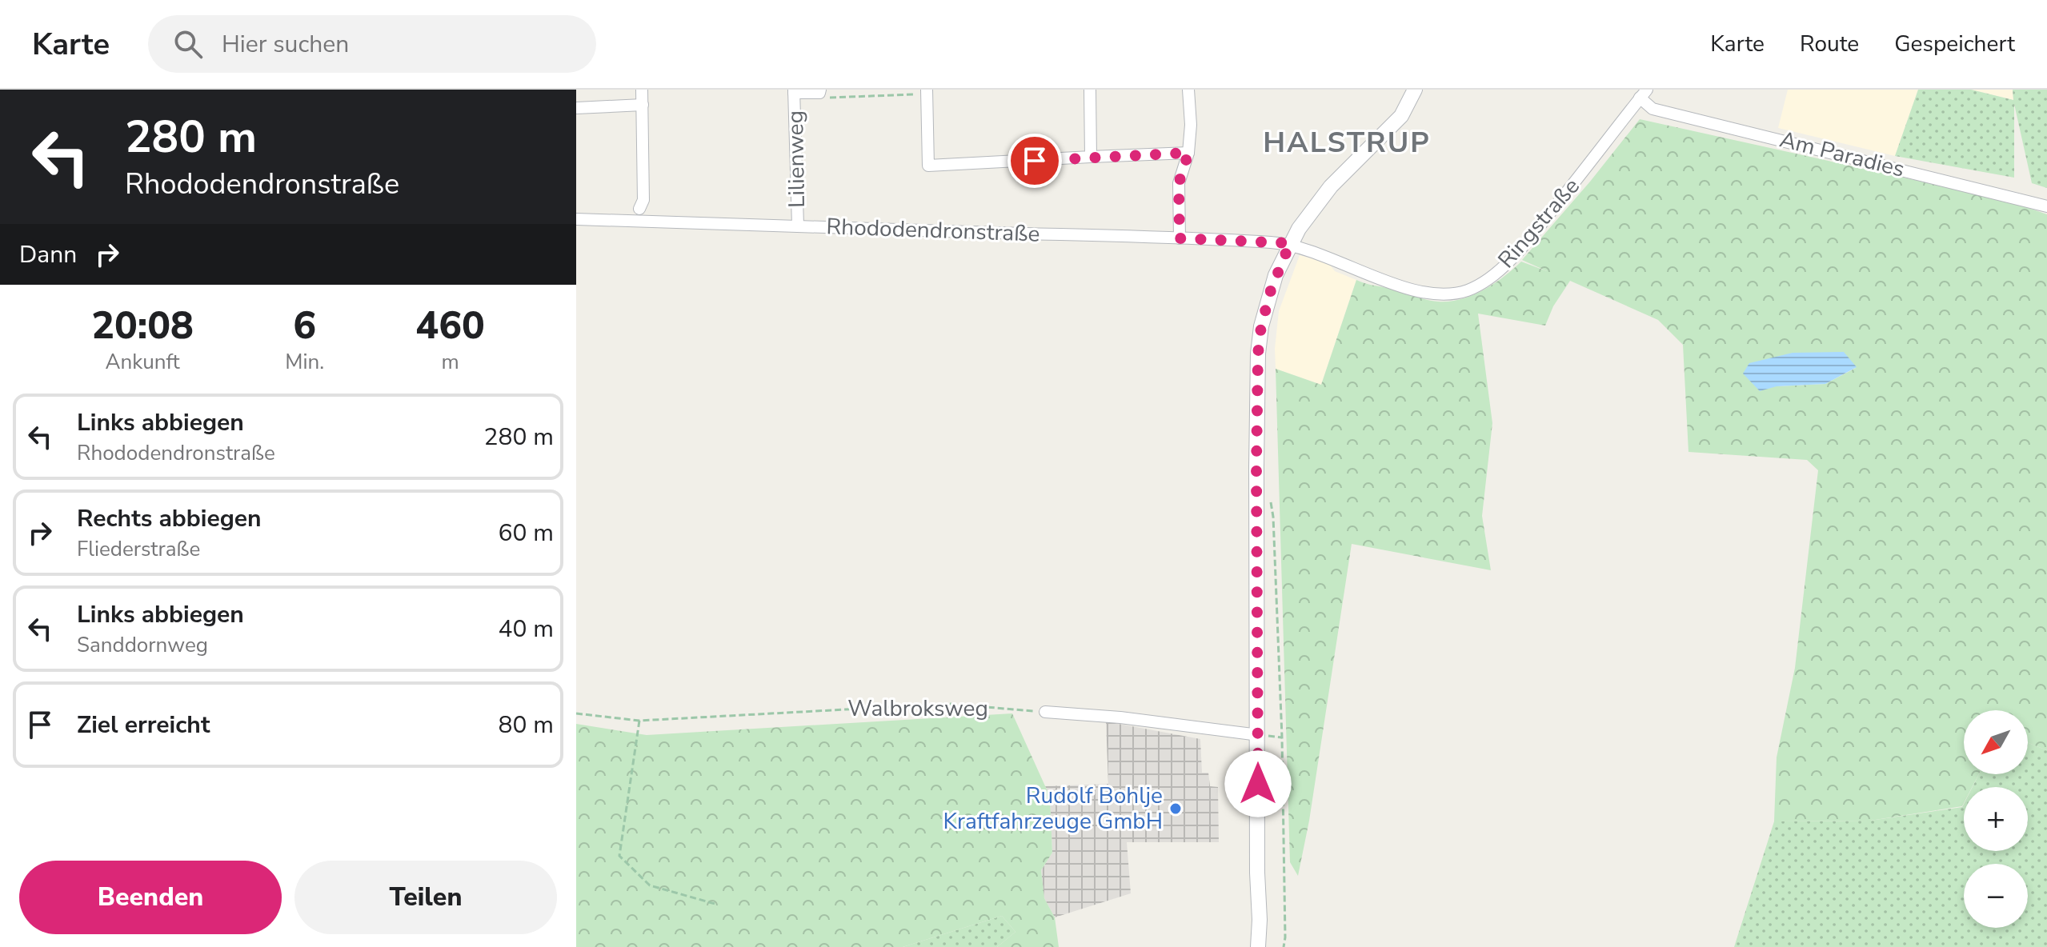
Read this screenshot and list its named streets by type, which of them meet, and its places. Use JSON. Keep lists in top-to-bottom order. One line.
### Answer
{"streets":{"street":["Am Paradies","Lilienweg","Ringstraße","Rhododendronstraße"],"path":["Walbroksweg"]},"crossings":[["Am Paradies","Ringstraße"],["Lilienweg","Rhododendronstraße"],["Ringstraße","Rhododendronstraße"]],"districts":["HALSTRUP"],"places":["Rudolf Bohlje Kraftfahrzeuge GmbH"],"north":"bottom left","page":{"header":"Karte","search":"Hier suchen","nav":["Karte","Route","Gespeichert"],"turn":["280 m","Rhododendronstraße"],"then":"Dann","eta":["20:08","Ankunft","6","Min.","460","m"],"list":[{"name":"Links abbiegen","note":"Rhododendronstraße","value":"280 m"},{"name":"Rechts abbiegen","note":"Fliederstraße","value":"60 m"},{"name":"Links abbiegen","note":"Sanddornweg","value":"40 m"},{"name":"Ziel erreicht","value":"80 m"}],"map_buttons":["+","−"],"buttons":["Beenden","Teilen"]}}
